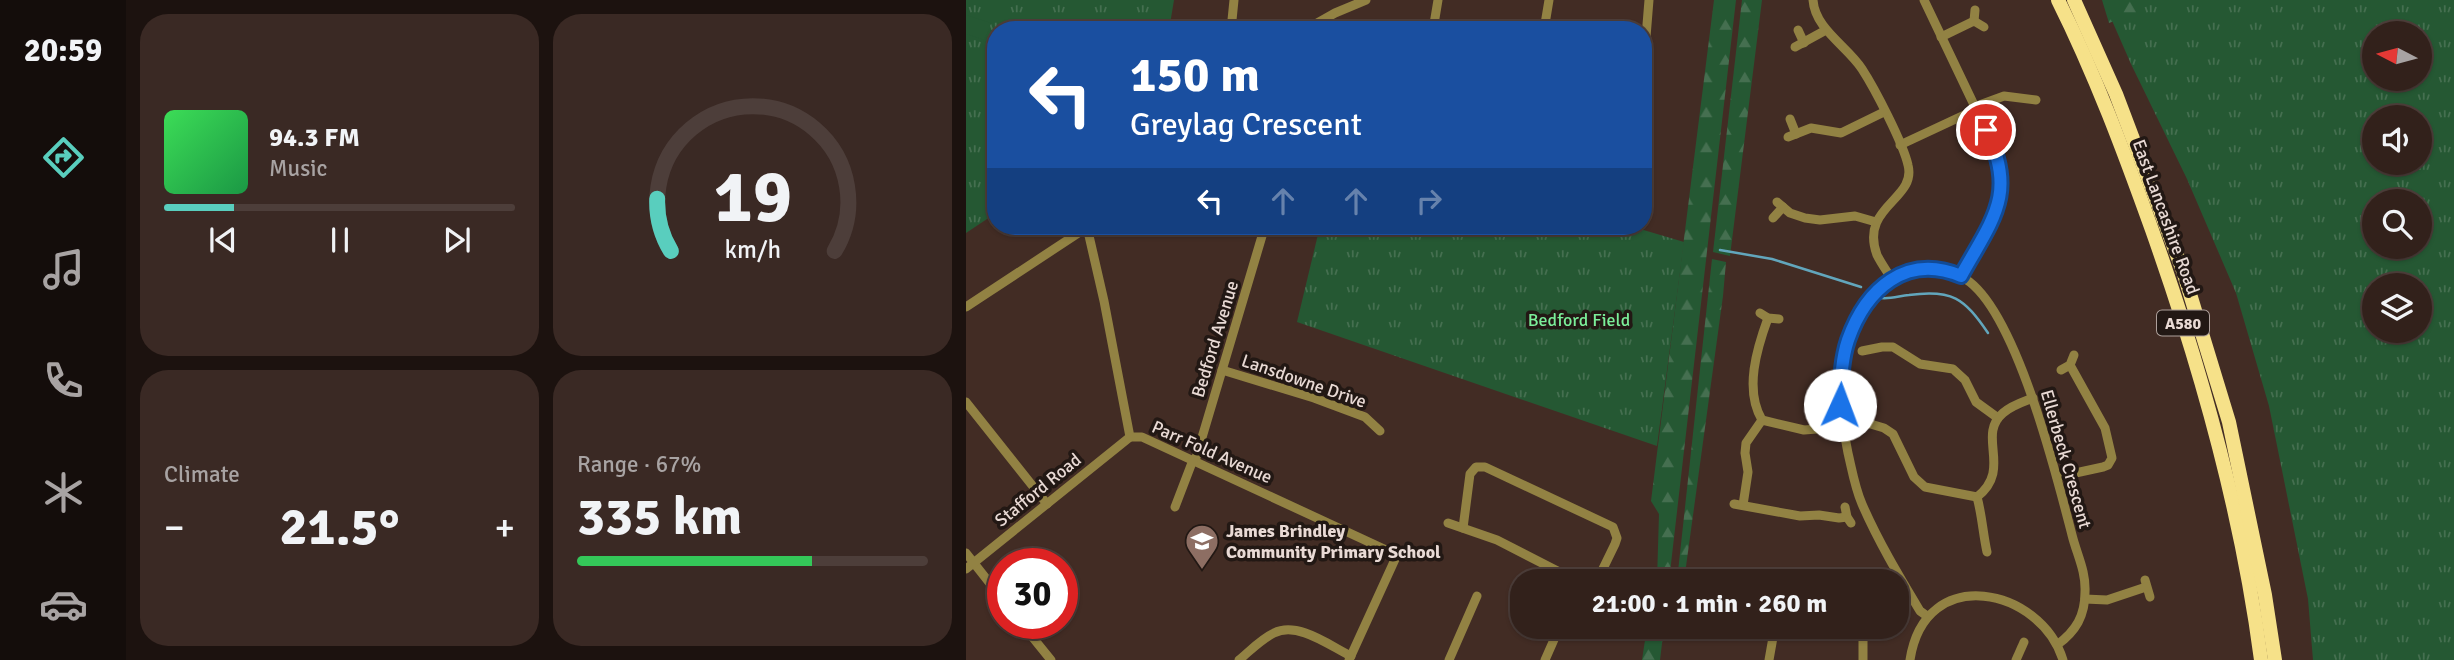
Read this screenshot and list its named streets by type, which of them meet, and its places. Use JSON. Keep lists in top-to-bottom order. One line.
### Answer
{"streets":{"highway":["East Lancashire Road","A580"],"street":["Bedford Avenue","Lansdowne Drive","Parr Fold Avenue","Ellerbeck Crescent","Stafford Road"]},"crossings":[["Bedford Avenue","Lansdowne Drive"],["Bedford Avenue","Parr Fold Avenue"],["Parr Fold Avenue","Stafford Road"]],"parks":["Bedford Field"],"places":{"school or university":["James Brindley Community Primary School"]},"north":"left","page":{"tabs":"20:59","turn":["150 m","Greylag Crescent"],"song":["94.3 FM","Music"],"tile":["Climate",["Range · 67%","335 km"]],"heat":["−","21.5°","+"],"limit":"30","trip":"21:00 · 1 min · 260 m","gauge":["19","km/h"]}}
